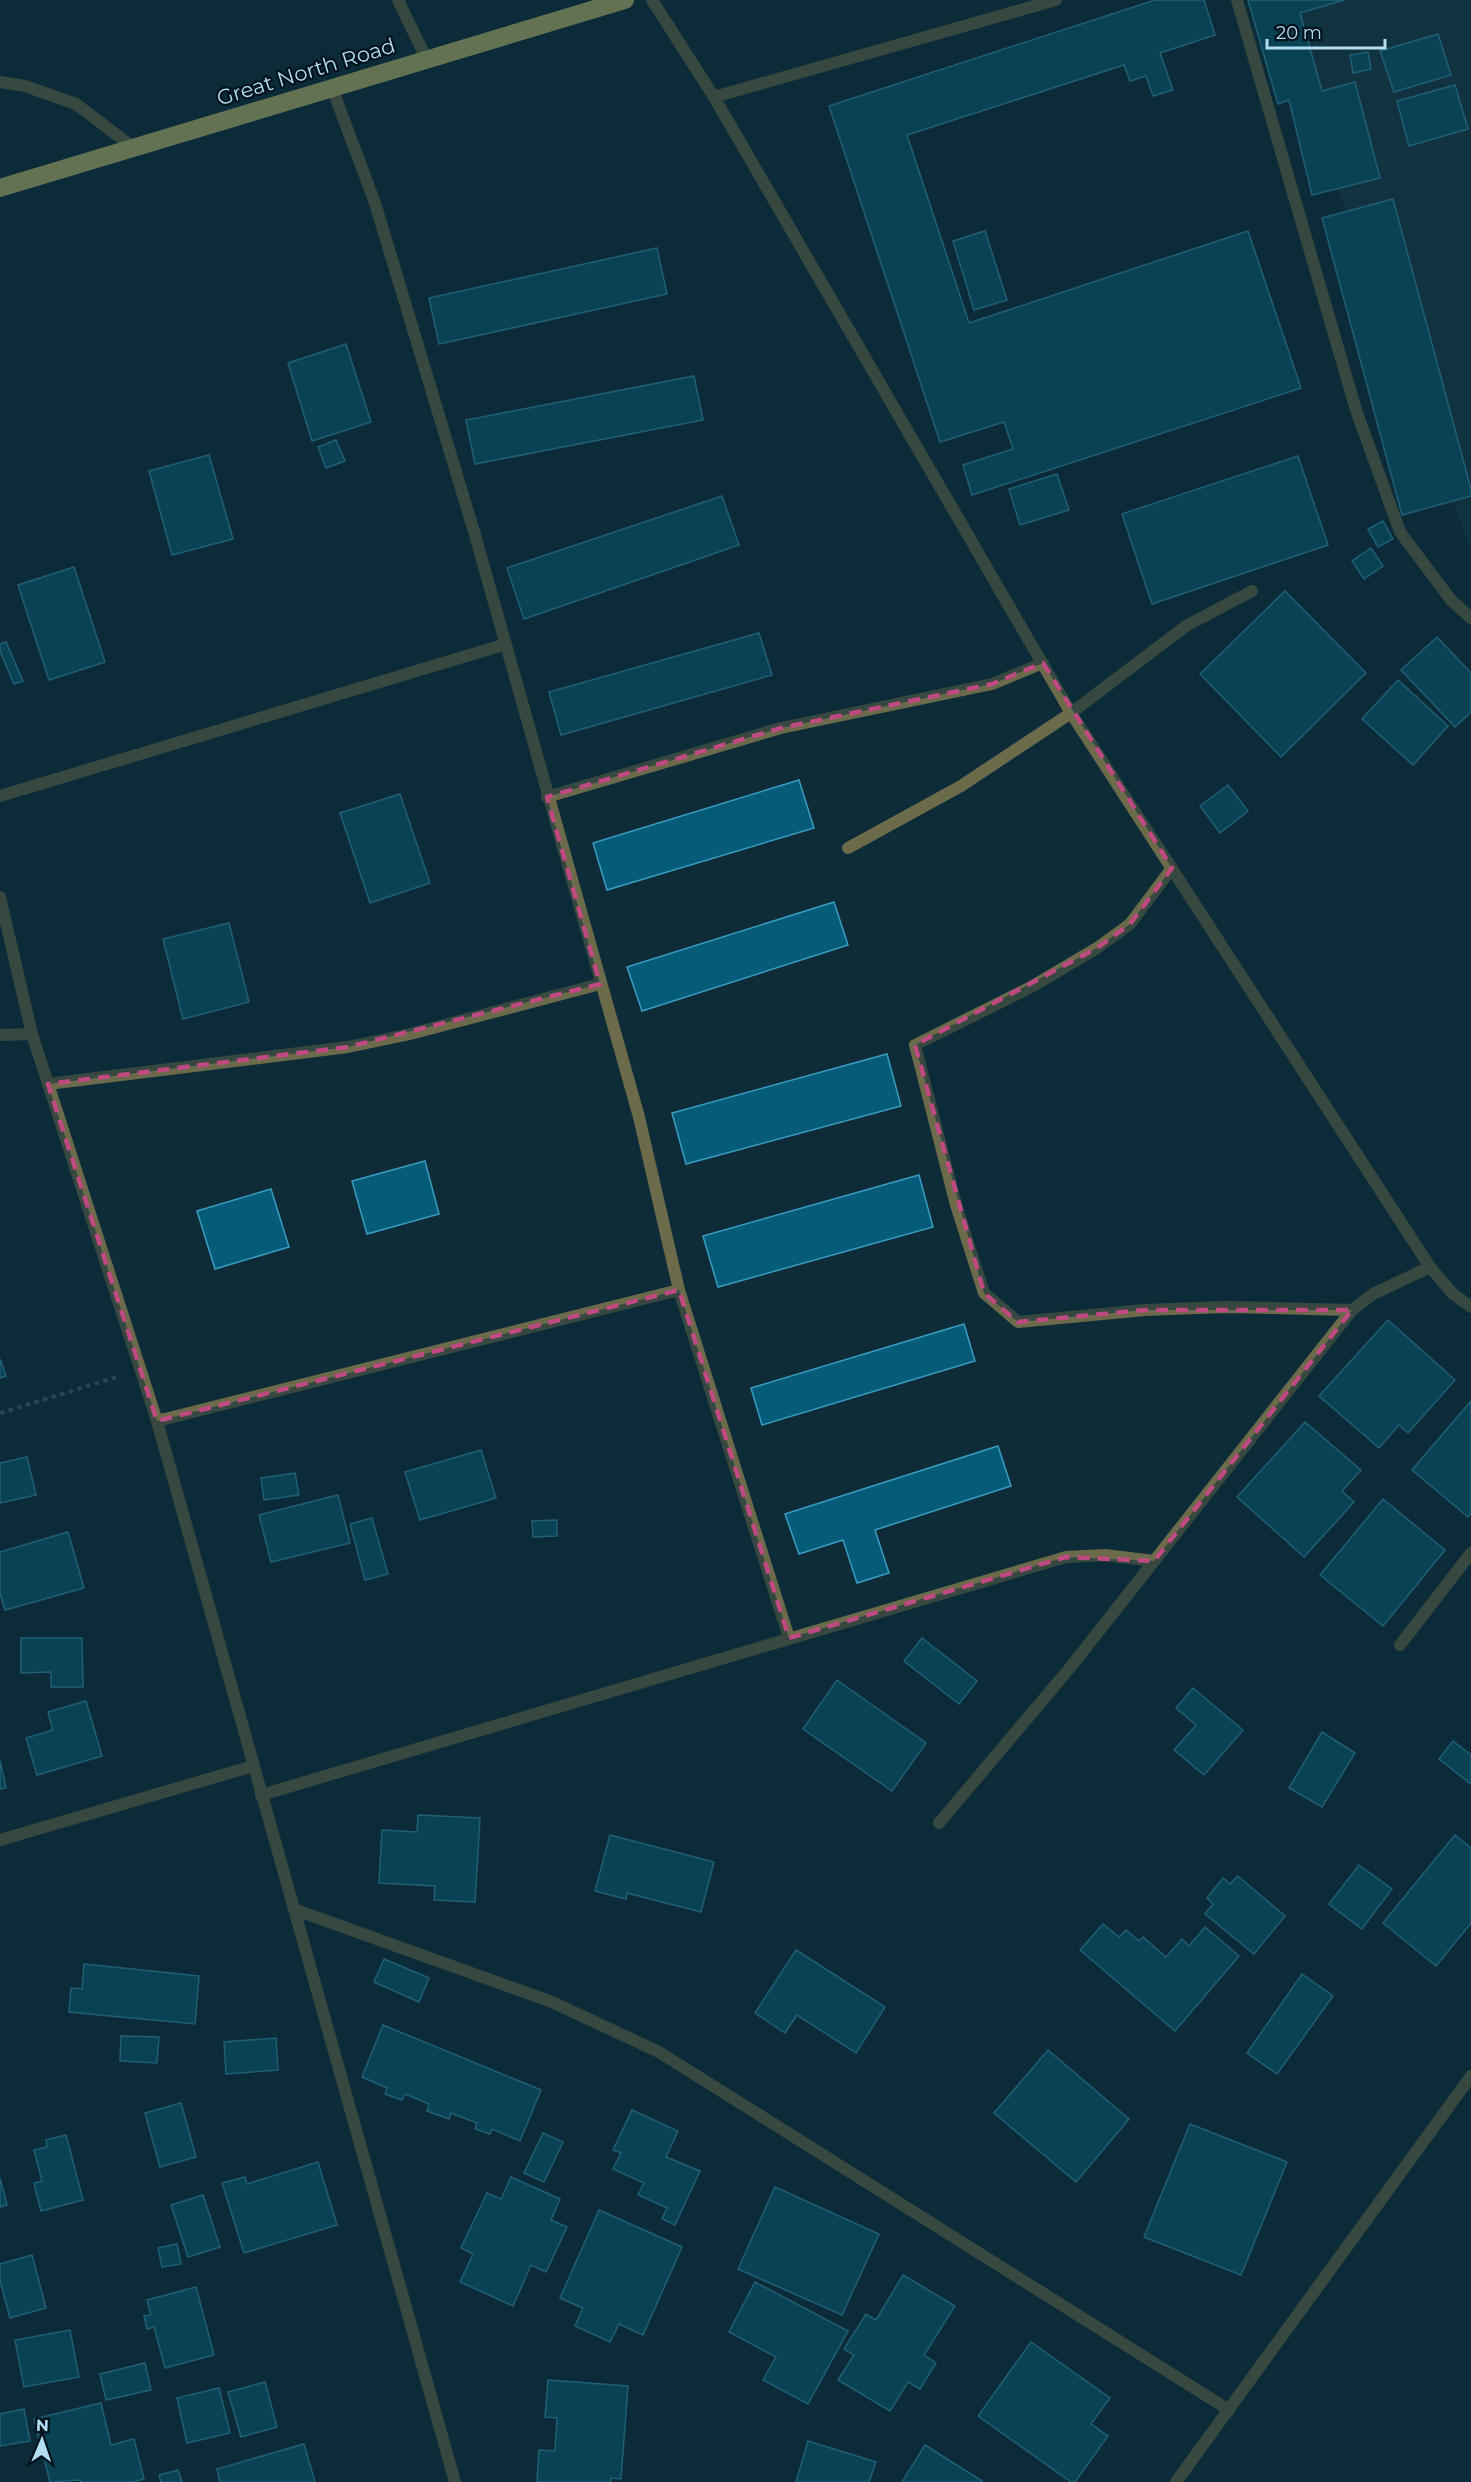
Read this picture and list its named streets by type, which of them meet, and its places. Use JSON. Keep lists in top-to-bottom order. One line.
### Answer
{"streets":{"highway":["Great North Road"]},"scale_bar":"20 m","north":"top"}
